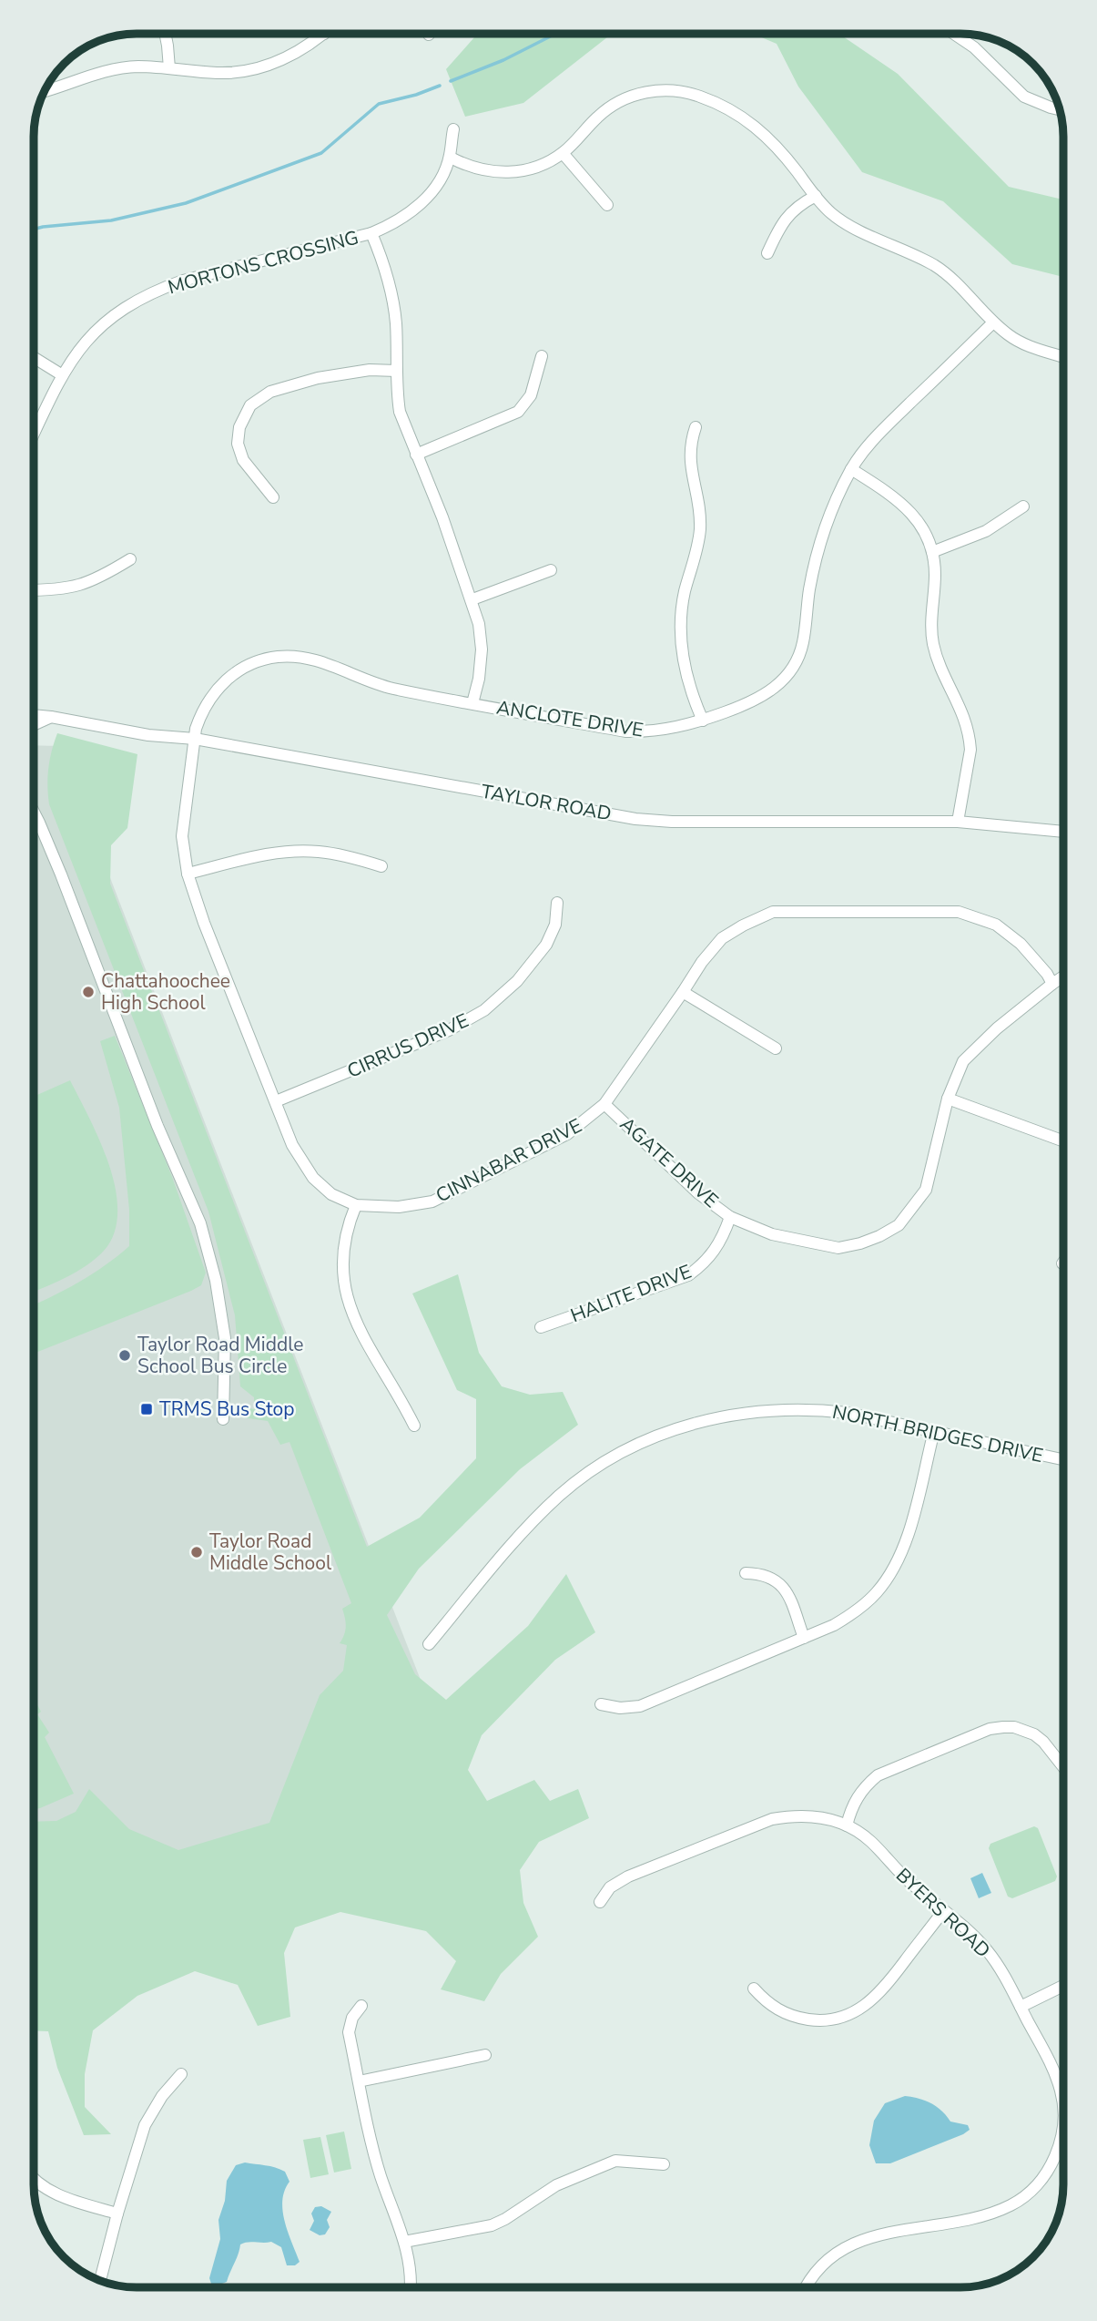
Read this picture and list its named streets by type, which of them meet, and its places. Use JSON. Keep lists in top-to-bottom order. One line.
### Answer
{"streets":{"street":["MORTONS CROSSING","ANCLOTE DRIVE","TAYLOR ROAD","CIRRUS DRIVE","CINNABAR DRIVE","AGATE DRIVE","HALITE DRIVE","NORTH BRIDGES DRIVE","BYERS ROAD"]},"crossings":[["ANCLOTE DRIVE","TAYLOR ROAD"],["ANCLOTE DRIVE","CINNABAR DRIVE"],["TAYLOR ROAD","CINNABAR DRIVE"],["CIRRUS DRIVE","CINNABAR DRIVE"],["CINNABAR DRIVE","AGATE DRIVE"],["AGATE DRIVE","HALITE DRIVE"]],"places":{"other":["Chattahoochee High School","Taylor Road Middle School Bus Circle","Taylor Road Middle School"],"transit":["TRMS Bus Stop"]}}
